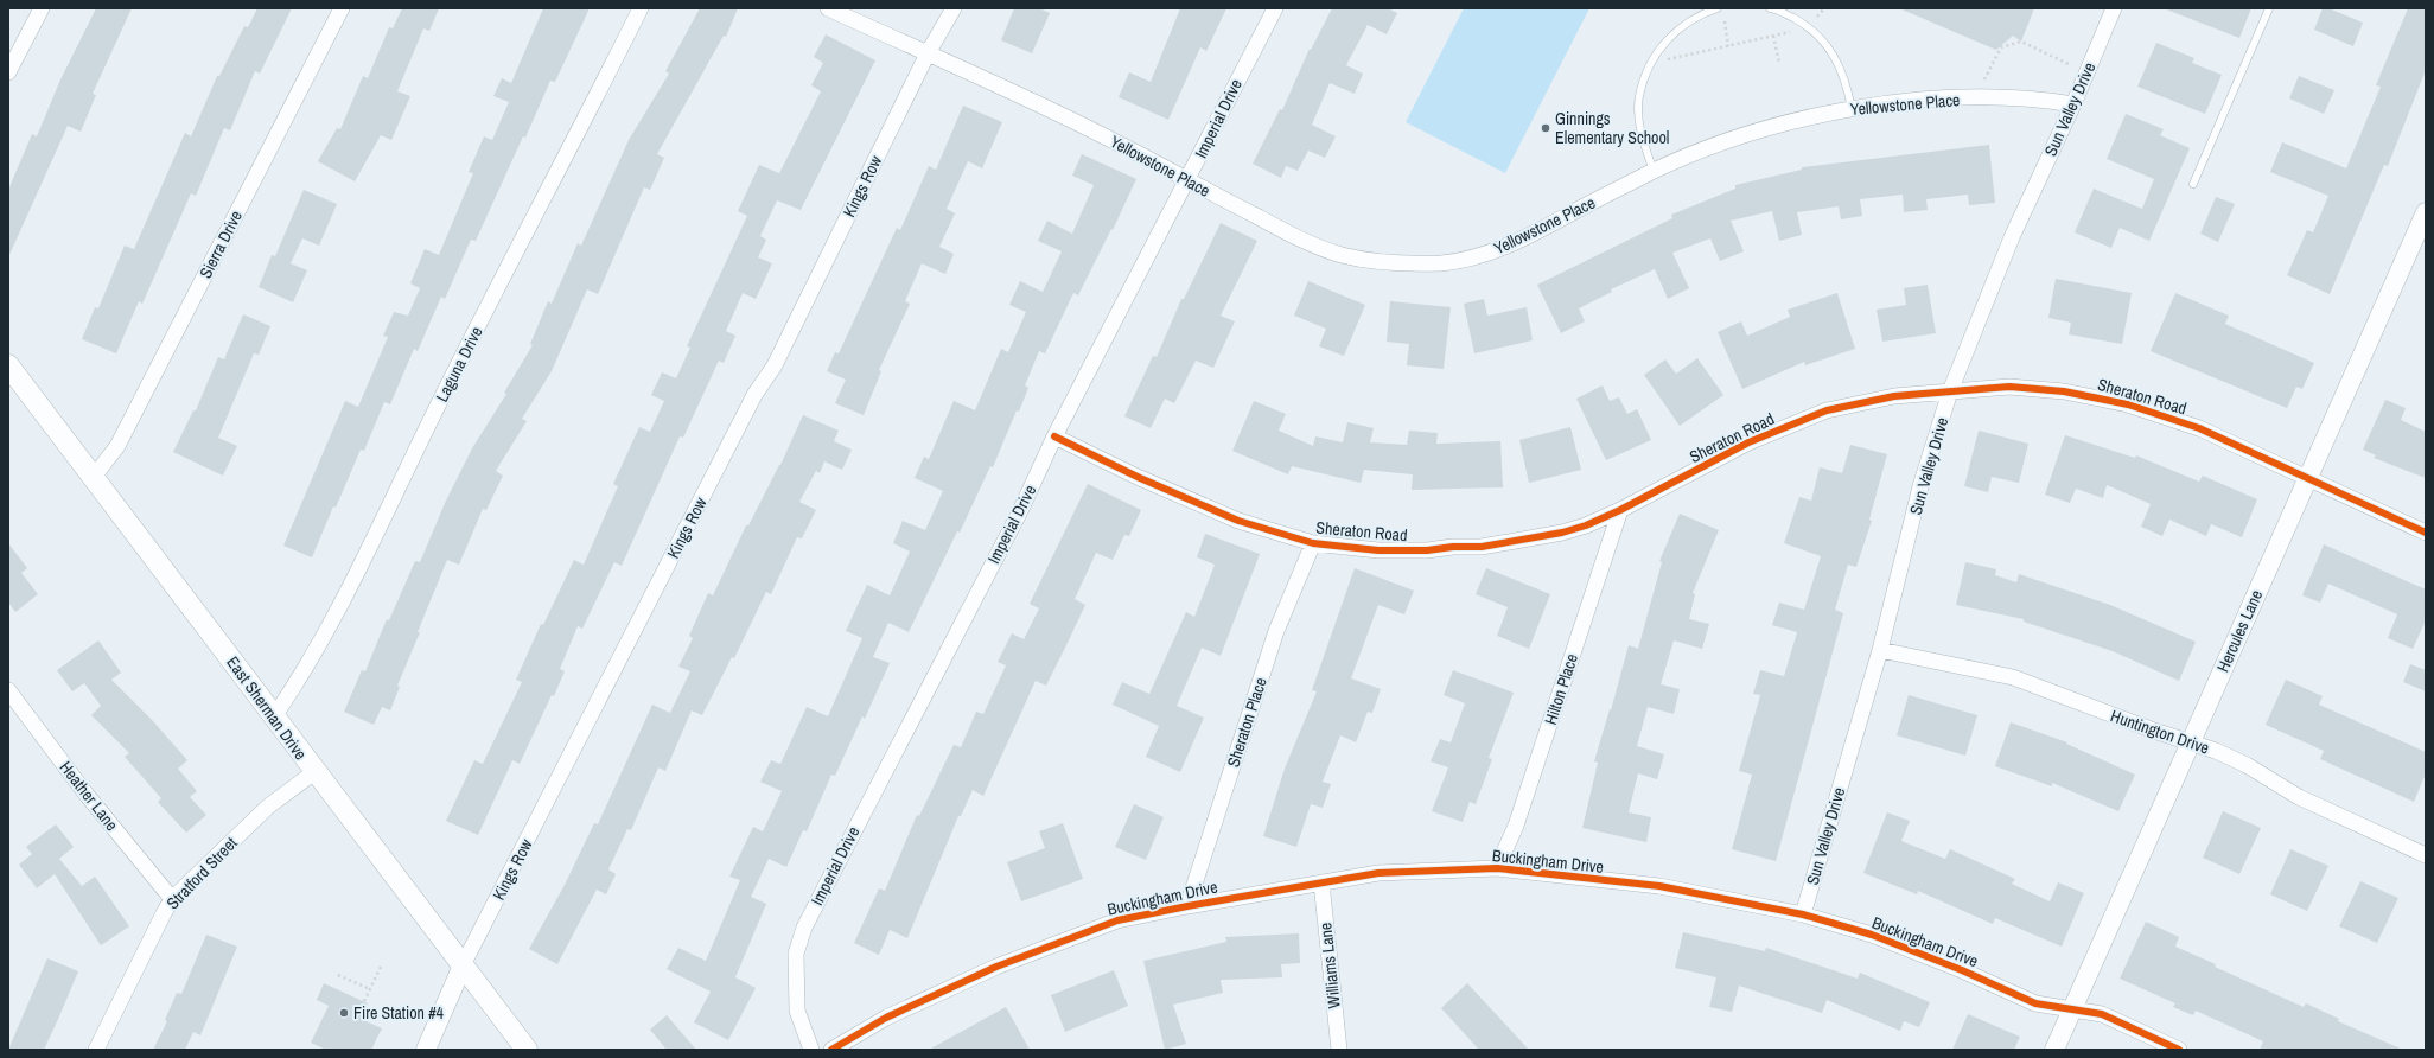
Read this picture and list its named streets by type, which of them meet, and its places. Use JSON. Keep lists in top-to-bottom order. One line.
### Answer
{"streets":{"main road":["East Sherman Drive"],"street":["Yellowstone Place","Sun Valley Drive","Imperial Drive","Kings Row","Sierra Drive","Laguna Drive","Sheraton Road","Hercules Lane","Hilton Place","Sheraton Place","Huntington Drive","Heather Lane","Buckingham Drive","Stratford Street","Williams Lane"]},"crossings":[["Yellowstone Place","Sun Valley Drive"],["Yellowstone Place","Imperial Drive"],["Yellowstone Place","Kings Row"],["Sun Valley Drive","Sheraton Road"],["Sun Valley Drive","Huntington Drive"],["Sun Valley Drive","Buckingham Drive"],["Imperial Drive","Sheraton Road"],["Kings Row","East Sherman Drive"],["Sierra Drive","East Sherman Drive"],["Laguna Drive","East Sherman Drive"],["Sheraton Road","Hercules Lane"],["Sheraton Road","Hilton Place"],["Sheraton Road","Sheraton Place"],["Hercules Lane","Huntington Drive"],["Hercules Lane","Buckingham Drive"],["Hilton Place","Buckingham Drive"],["East Sherman Drive","Stratford Street"],["Sheraton Place","Buckingham Drive"],["Heather Lane","Stratford Street"],["Buckingham Drive","Williams Lane"]],"places":["Ginnings Elementary School","Fire Station #4"]}
